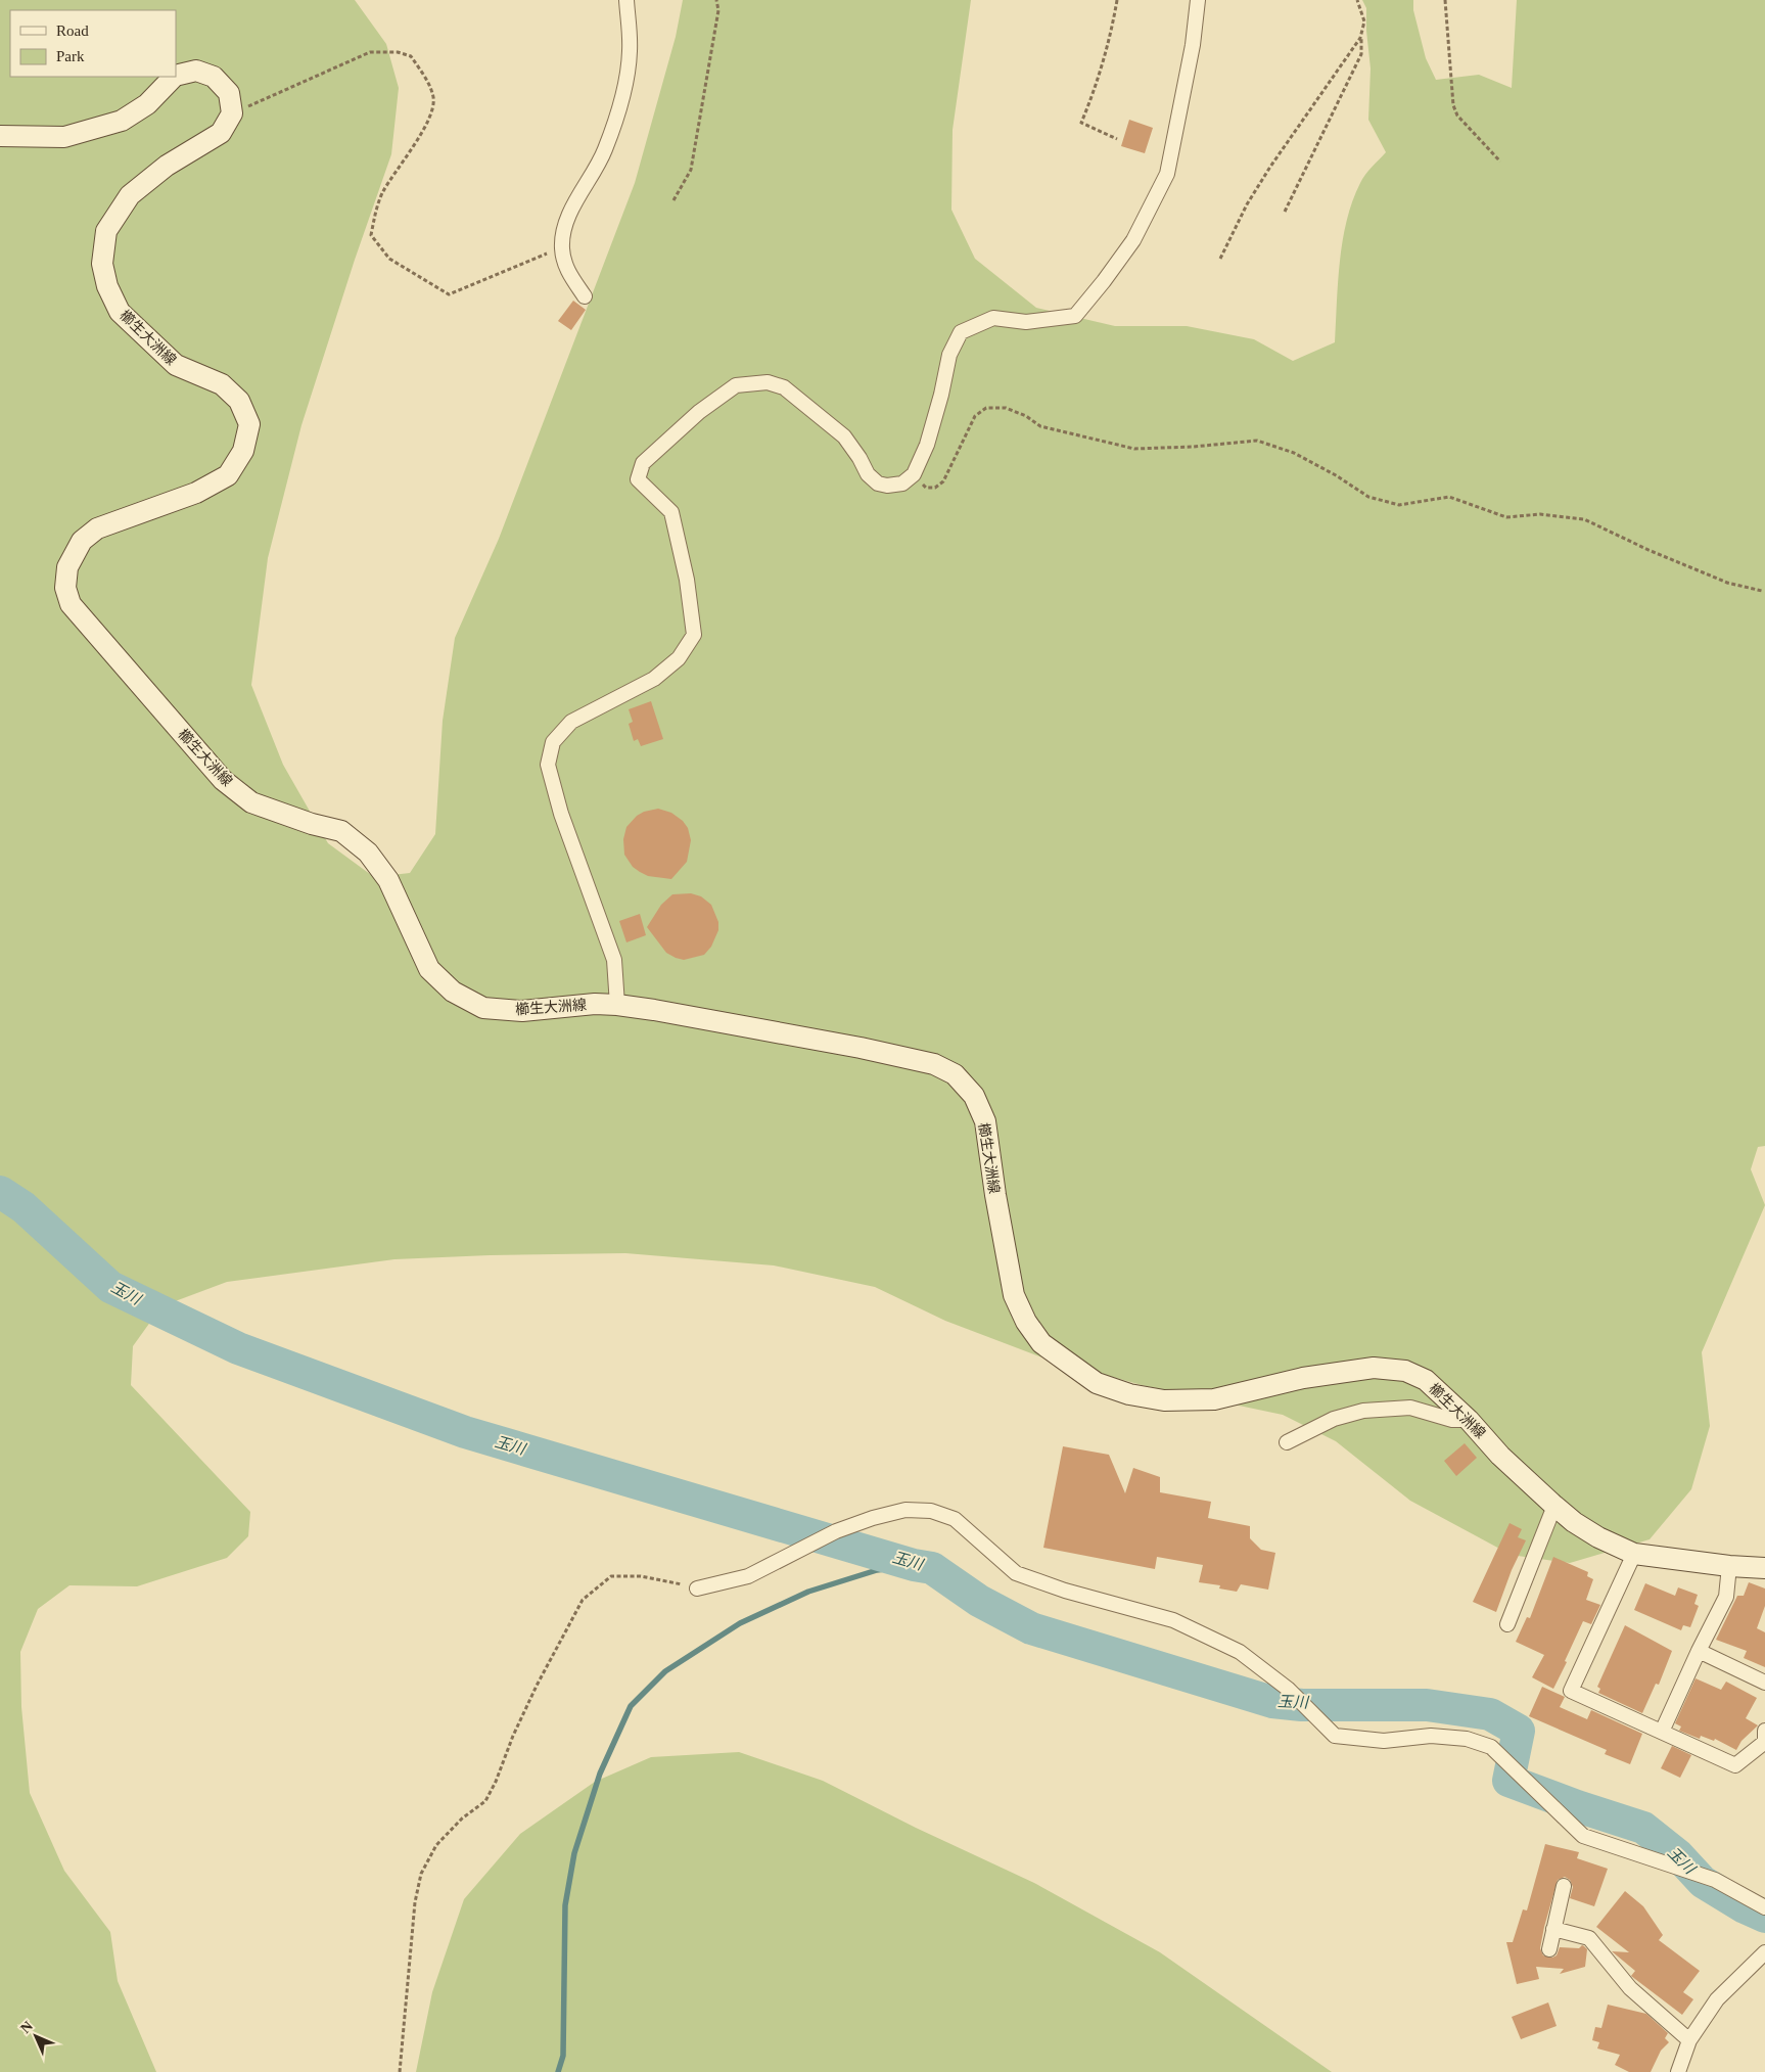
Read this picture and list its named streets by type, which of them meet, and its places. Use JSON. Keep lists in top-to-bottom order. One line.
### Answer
{"streets":{"main road":["櫛生大洲線"]},"water":["玉川"],"legend":["Road","Park"],"north":"top left"}
